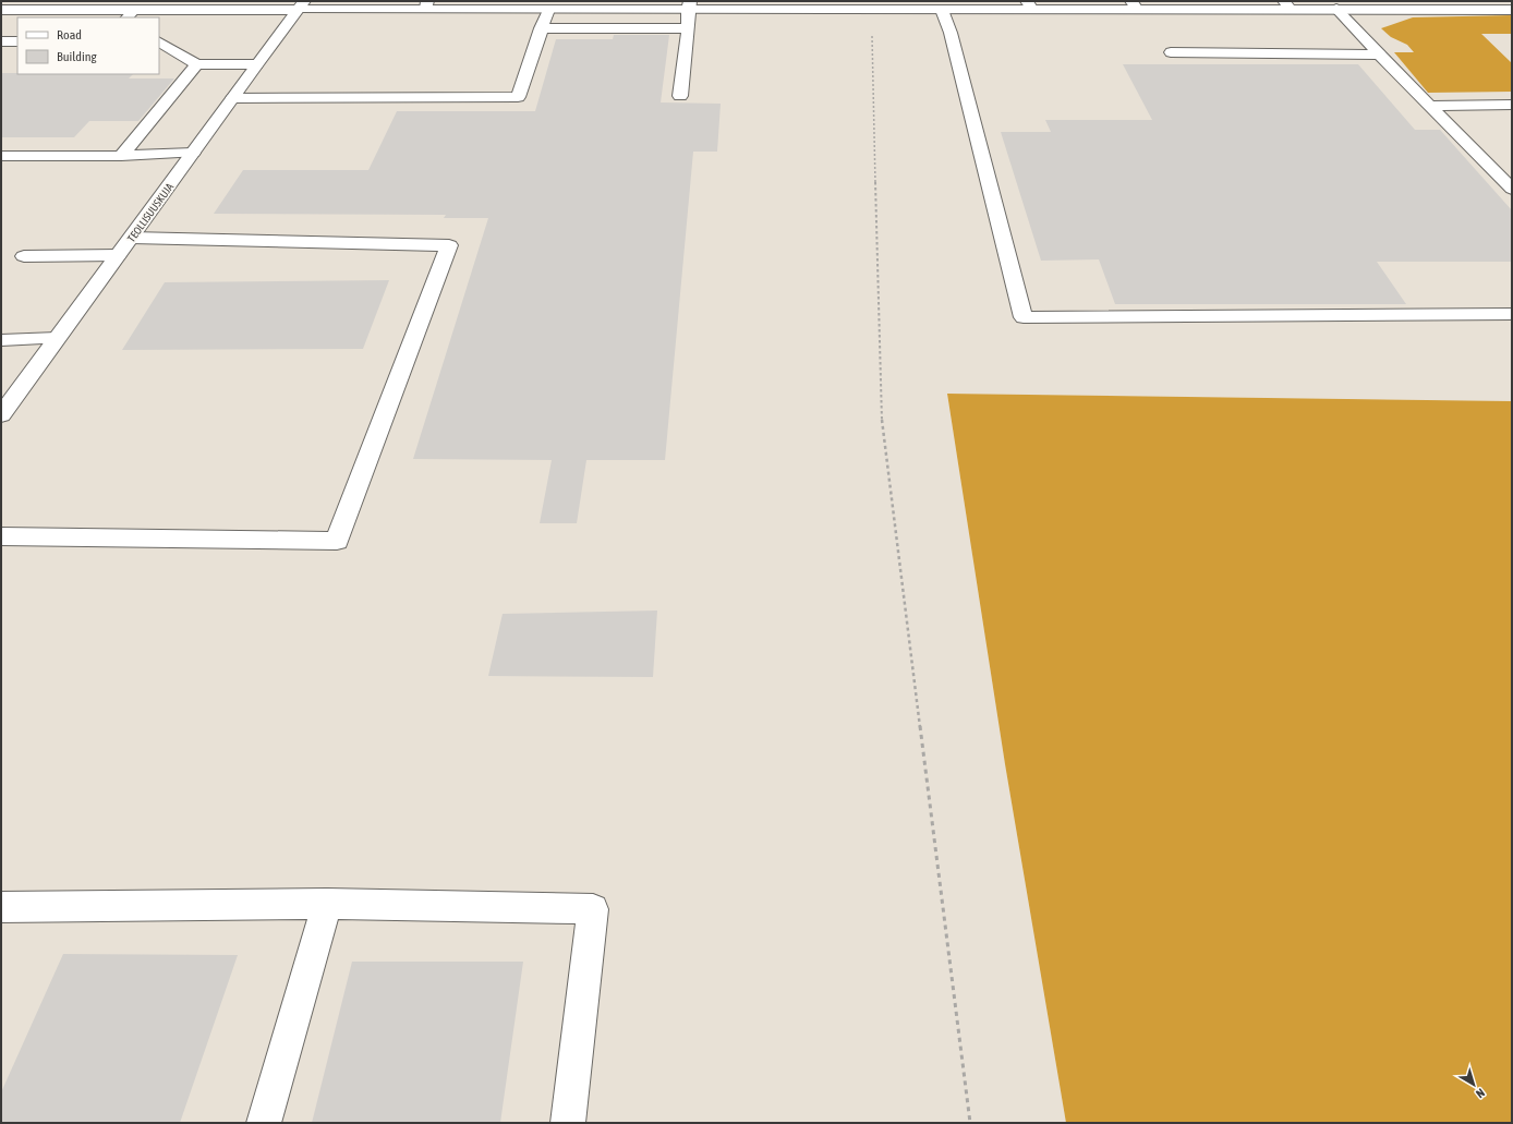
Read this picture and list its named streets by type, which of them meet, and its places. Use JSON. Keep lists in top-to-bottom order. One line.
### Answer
{"streets":{"street":["TEOLLISUUSKUJA"]},"legend":["Road","Building"],"north":"bottom right"}
